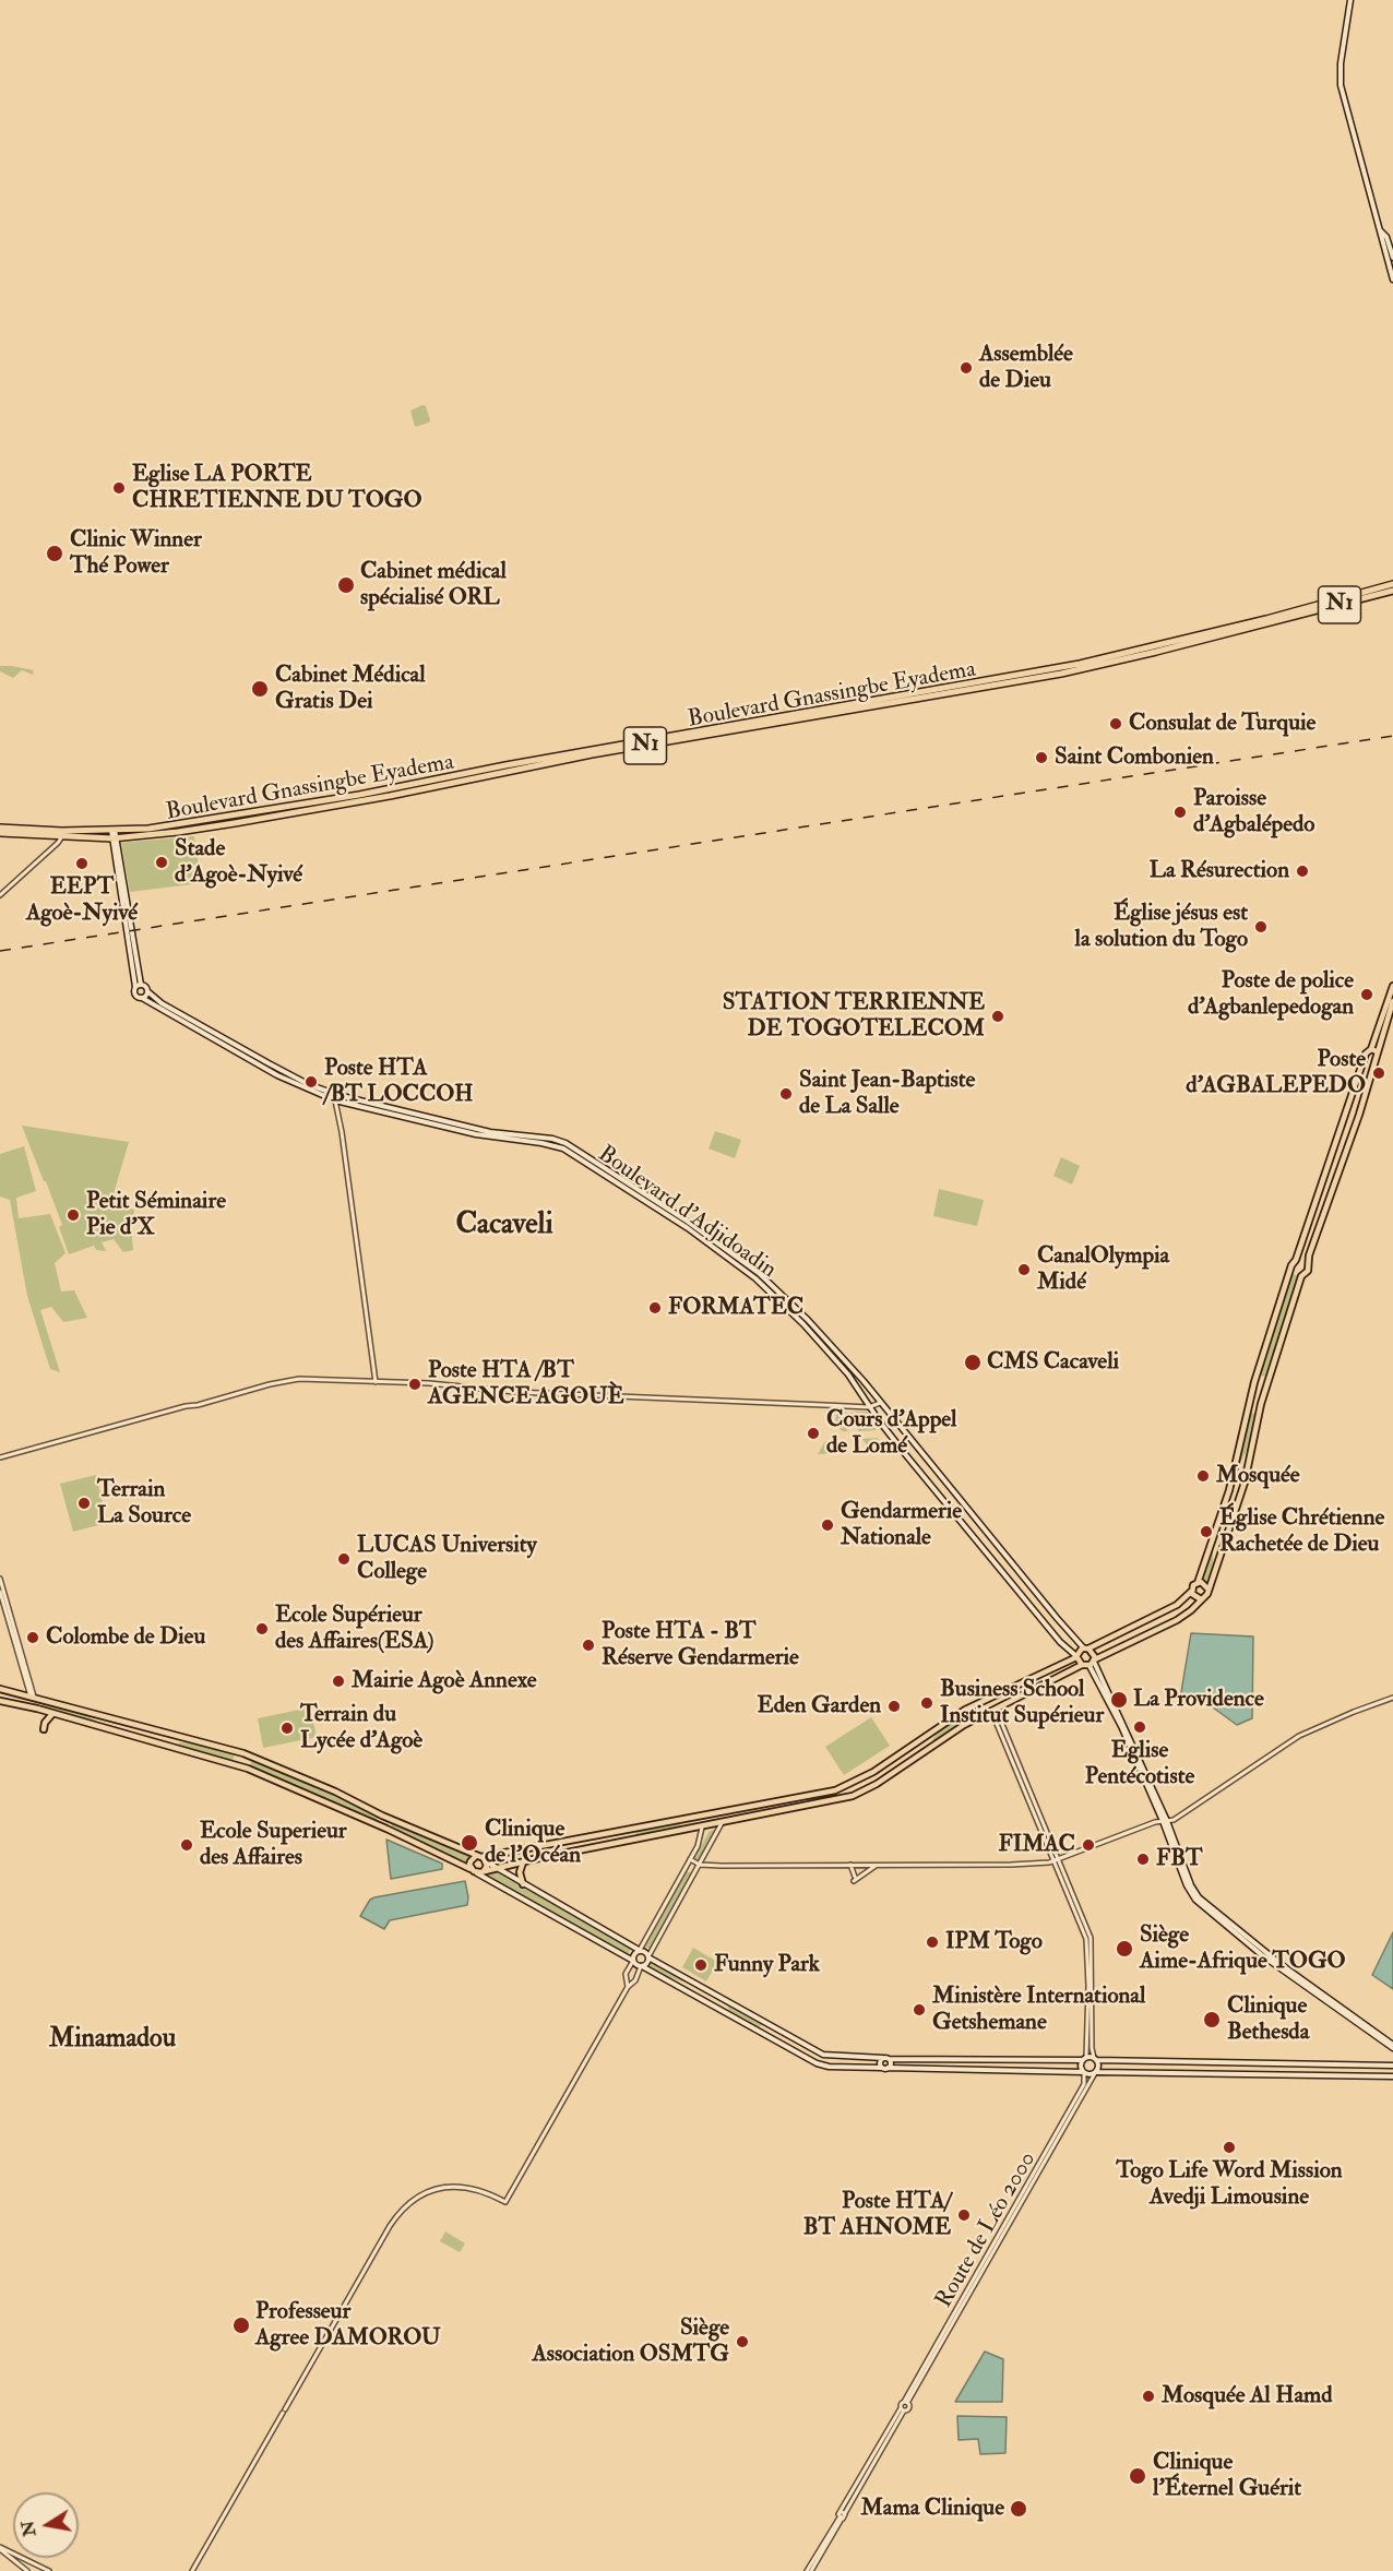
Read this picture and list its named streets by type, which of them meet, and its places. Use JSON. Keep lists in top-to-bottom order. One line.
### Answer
{"streets":{"highway":["N1","Boulevard Gnassingbe Eyadema"],"main road":["Boulevard d'Adjidoadin"],"street":["Route de Léo 2000"]},"districts":["Cacaveli","Minamadou"],"places":["Assemblée de Dieu","Eglise LA PORTE CHRETIENNE DU TOGO","Clinic Winner Thé Power","Cabinet médical spécialisé ORL","Cabinet Médical Gratis Dei","Consulat de Turquie","Saint Combonien","Paroisse d'Agbalépedo","Stade d'Agoè-Nyivé","EEPT Agoè-Nyivé","La Résurection","Église jésus est la solution du Togo","Poste de police d'Agbanlepedogan","STATION TERRIENNE DE TOGOTELECOM","Poste d'AGBALEPEDO","Poste HTA /BT LOCCOH","Saint Jean-Baptiste de La Salle","Petit Séminaire Pie d'X","CanalOlympia Midé","FORMATEC","CMS Cacaveli","Poste HTA /BT AGENCE AGOUÈ","Cours d'Appel de Lomé","Mosquée","Terrain La Source","Gendarmerie Nationale","Église Chrétienne Rachetée de Dieu","LUCAS University College","Ecole Supérieur des Affaires(ESA)","Colombe de Dieu","Poste HTA - BT Réserve Gendarmerie","Mairie Agoè Annexe","La Providence","Business School Institut Supérieur","Eden Garden","Eglise Pentécotiste","Terrain du Lycée d'Agoè","Clinique de l'Océan","Ecole Superieur des Affaires","FIMAC","FBT","IPM Togo","Siège Aime-Afrique TOGO","Funny Park","Ministère International Getshemane","Clinique Bethesda","Togo Life Word Mission Avedji Limousine","Poste HTA/ BT AHNOME","Professeur Agree DAMOROU","Siège Association OSMTG","Mosquée Al Hamd","Clinique l'Éternel Guérit","Mama Clinique"],"north":"left"}
